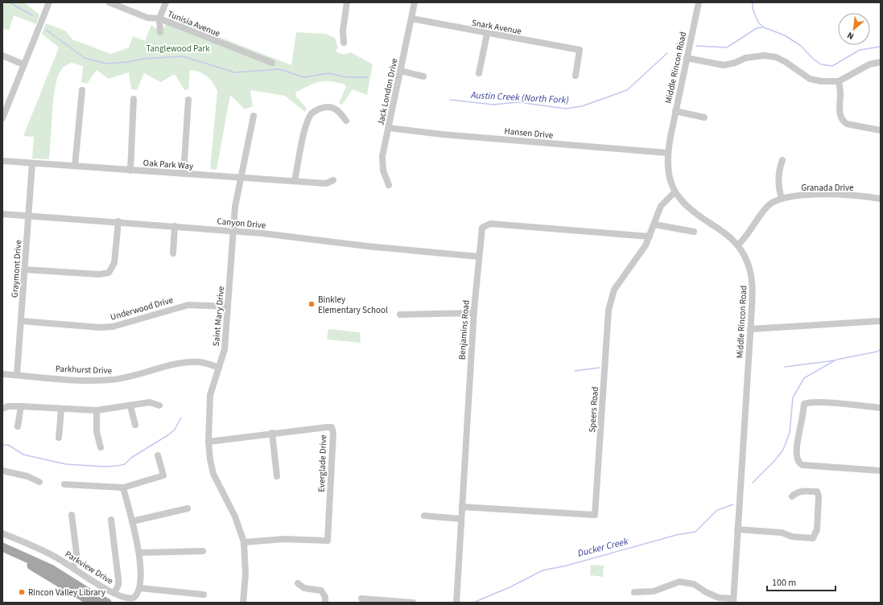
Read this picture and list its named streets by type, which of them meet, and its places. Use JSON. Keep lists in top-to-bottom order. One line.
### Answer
{"streets":{"street":["Tunisia Avenue","Snark Avenue","Middle Rincon Road","Jack London Drive","Hansen Drive","Oak Park Way","Granada Drive","Canyon Drive","Graymont Drive","Underwood Drive","Saint Mary Drive","Benjamins Road","Parkhurst Drive","Speers Road","Everglade Drive","Parkview Drive"]},"crossings":[["Snark Avenue","Jack London Drive"],["Middle Rincon Road","Hansen Drive"],["Middle Rincon Road","Granada Drive"],["Middle Rincon Road","Speers Road"],["Jack London Drive","Hansen Drive"],["Oak Park Way","Graymont Drive"],["Oak Park Way","Saint Mary Drive"],["Canyon Drive","Graymont Drive"],["Canyon Drive","Saint Mary Drive"],["Canyon Drive","Benjamins Road"],["Graymont Drive","Underwood Drive"],["Graymont Drive","Parkhurst Drive"],["Underwood Drive","Saint Mary Drive"],["Saint Mary Drive","Parkhurst Drive"],["Saint Mary Drive","Everglade Drive"],["Benjamins Road","Speers Road"]],"water":["Austin Creek (North Fork)","Ducker Creek"],"parks":["Tanglewood Park"],"places":["Binkley Elementary School","Rincon Valley Library"],"scale_bar":"100 m","north":"bottom left"}
